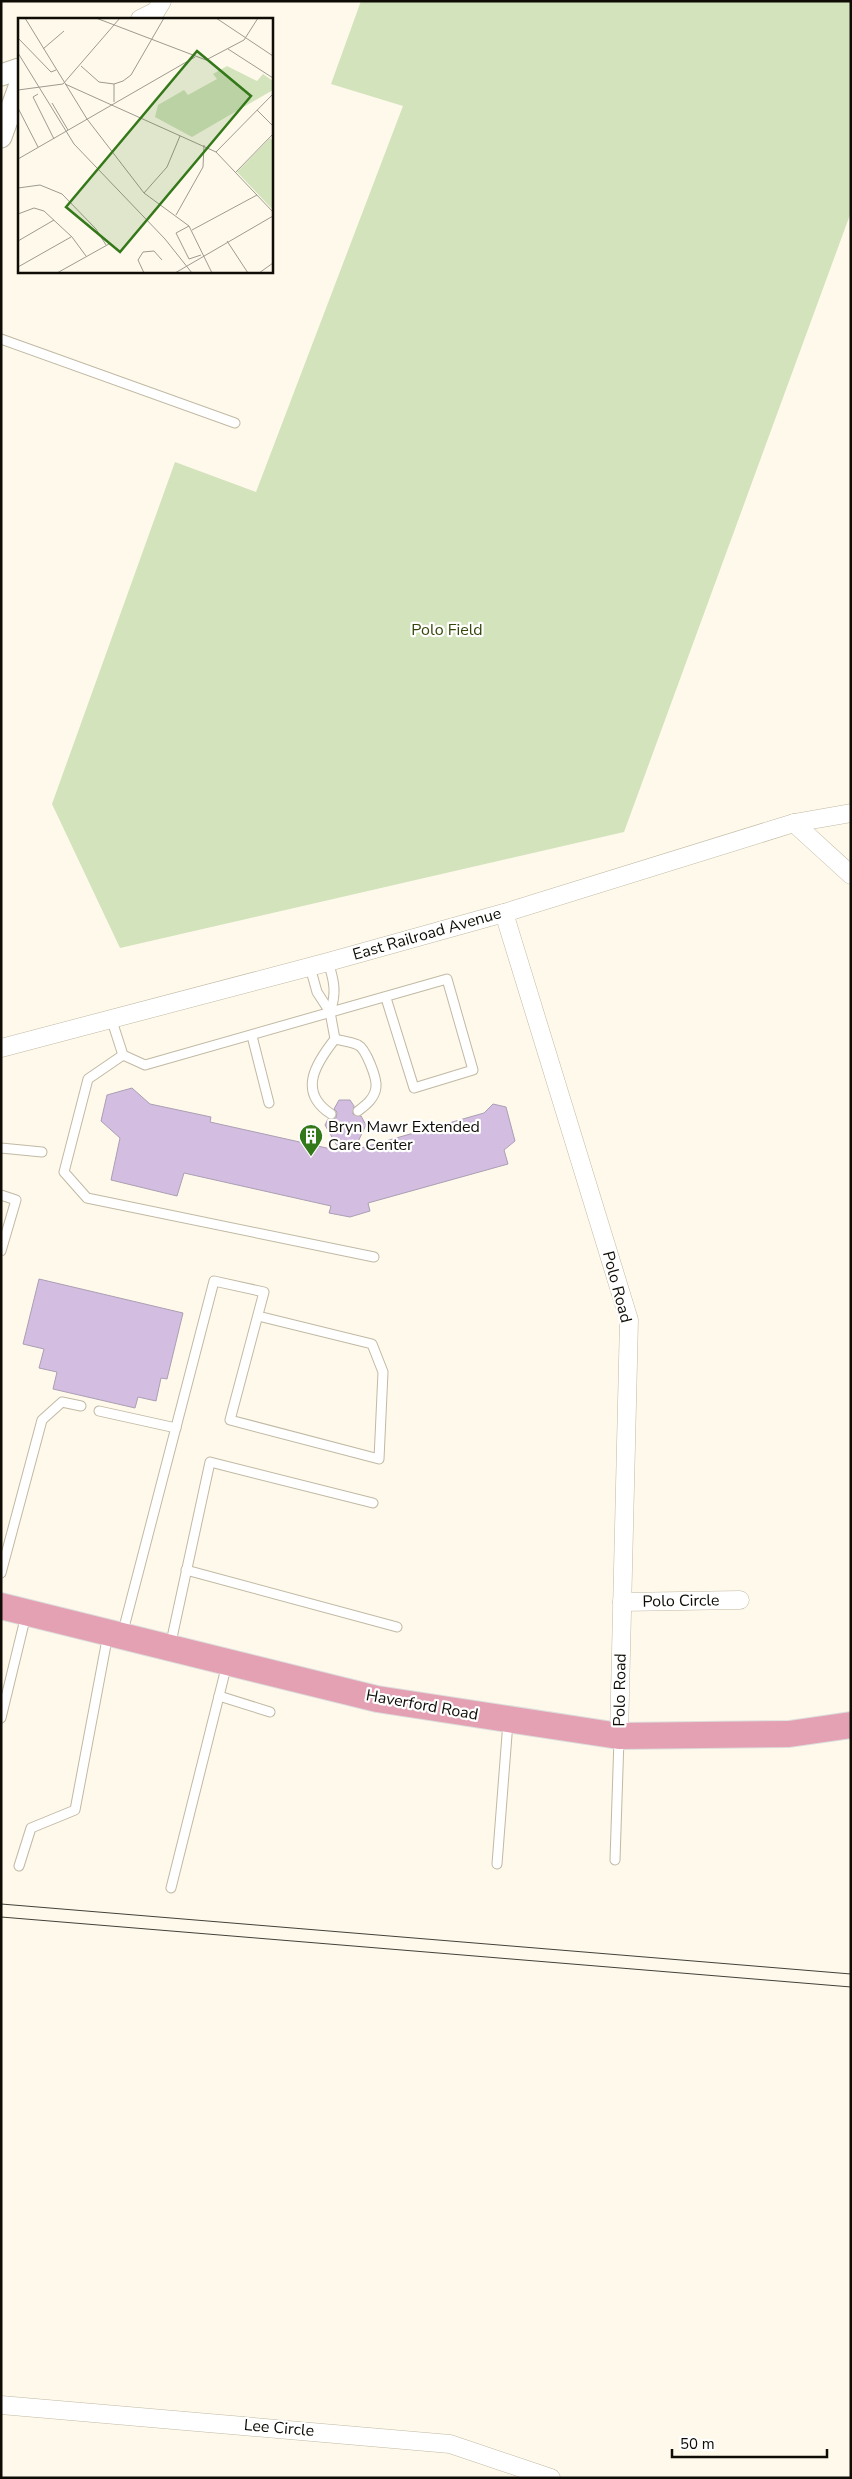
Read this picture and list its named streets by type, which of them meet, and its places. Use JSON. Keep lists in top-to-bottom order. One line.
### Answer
{"streets":{"main road":["Haverford Road"],"street":["East Railroad Avenue","Polo Road","Polo Circle","Lee Circle"]},"crossings":[["East Railroad Avenue","Polo Road"],["Polo Road","Polo Circle"],["Polo Road","Haverford Road"]],"parks":["Polo Field"],"places":{"building":["Bryn Mawr Extended Care Center"]},"scale_bar":"50 m"}
